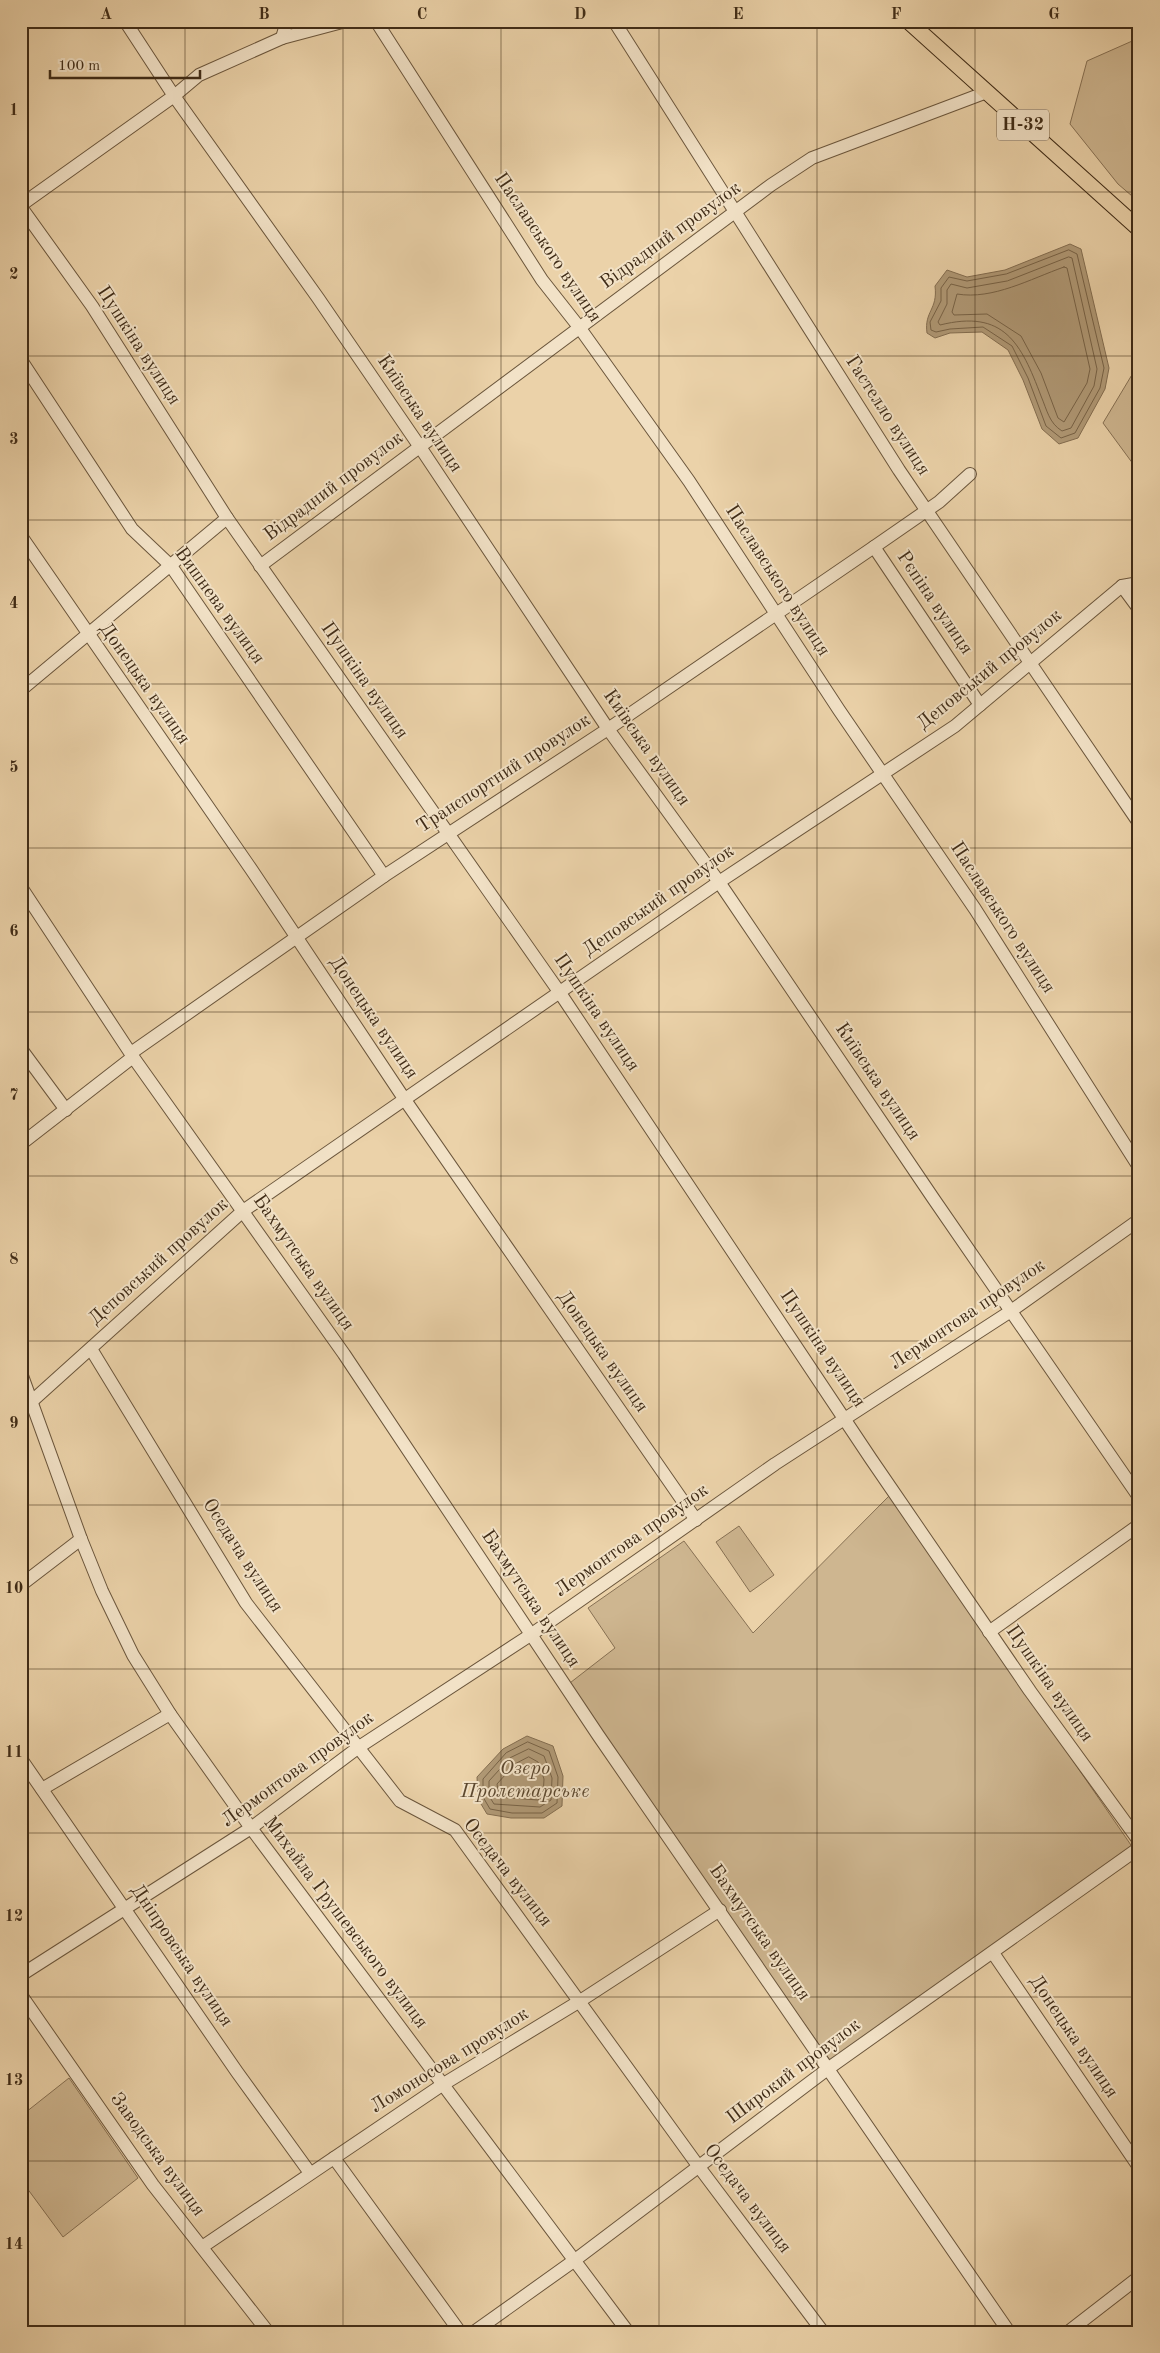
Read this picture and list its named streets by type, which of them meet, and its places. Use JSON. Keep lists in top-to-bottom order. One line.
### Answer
{"streets":{"main road":["Н-32"],"street":["Відрадний провулок","Паславського вулиця","Пушкіна вулиця","Київська вулиця","Гастелло вулиця","Рєпіна вулиця","Вишнева вулиця","Деповський провулок","Донецька вулиця","Транспортний провулок","Бахмутська вулиця","Лермонтова провулок","Оседача вулиця","Михайла Грушевського вулиця","Дніпровська вулиця","Ломоносова провулок","Широкий провулок","Заводська вулиця"]},"crossings":[["Н-32","Відрадний провулок"],["Відрадний провулок","Паславського вулиця"],["Відрадний провулок","Пушкіна вулиця"],["Відрадний провулок","Київська вулиця"],["Відрадний провулок","Гастелло вулиця"],["Паславського вулиця","Деповський провулок"],["Паславського вулиця","Транспортний провулок"],["Пушкіна вулиця","Деповський провулок"],["Пушкіна вулиця","Транспортний провулок"],["Пушкіна вулиця","Лермонтова провулок"],["Київська вулиця","Деповський провулок"],["Київська вулиця","Транспортний провулок"],["Київська вулиця","Лермонтова провулок"],["Гастелло вулиця","Деповський провулок"],["Гастелло вулиця","Транспортний провулок"],["Рєпіна вулиця","Деповський провулок"],["Рєпіна вулиця","Транспортний провулок"],["Вишнева вулиця","Транспортний провулок"],["Деповський провулок","Донецька вулиця"],["Деповський провулок","Бахмутська вулиця"],["Деповський провулок","Оседача вулиця"],["Деповський провулок","Михайла Грушевського вулиця"],["Донецька вулиця","Транспортний провулок"],["Донецька вулиця","Лермонтова провулок"],["Донецька вулиця","Широкий провулок"],["Транспортний провулок","Бахмутська вулиця"],["Бахмутська вулиця","Лермонтова провулок"],["Бахмутська вулиця","Ломоносова провулок"],["Бахмутська вулиця","Широкий провулок"],["Лермонтова провулок","Оседача вулиця"],["Лермонтова провулок","Михайла Грушевського вулиця"],["Лермонтова провулок","Дніпровська вулиця"],["Оседача вулиця","Ломоносова провулок"],["Оседача вулиця","Широкий провулок"],["Михайла Грушевського вулиця","Ломоносова провулок"],["Михайла Грушевського вулиця","Широкий провулок"],["Дніпровська вулиця","Ломоносова провулок"],["Ломоносова провулок","Заводська вулиця"]],"water":["Озеро Пролетарське"],"scale_bar":"100 m","grid":{"columns":["A","B","C","D","E","F","G"],"rows":["1","2","3","4","5","6","7","8","9","10","11","12","13","14"]}}
